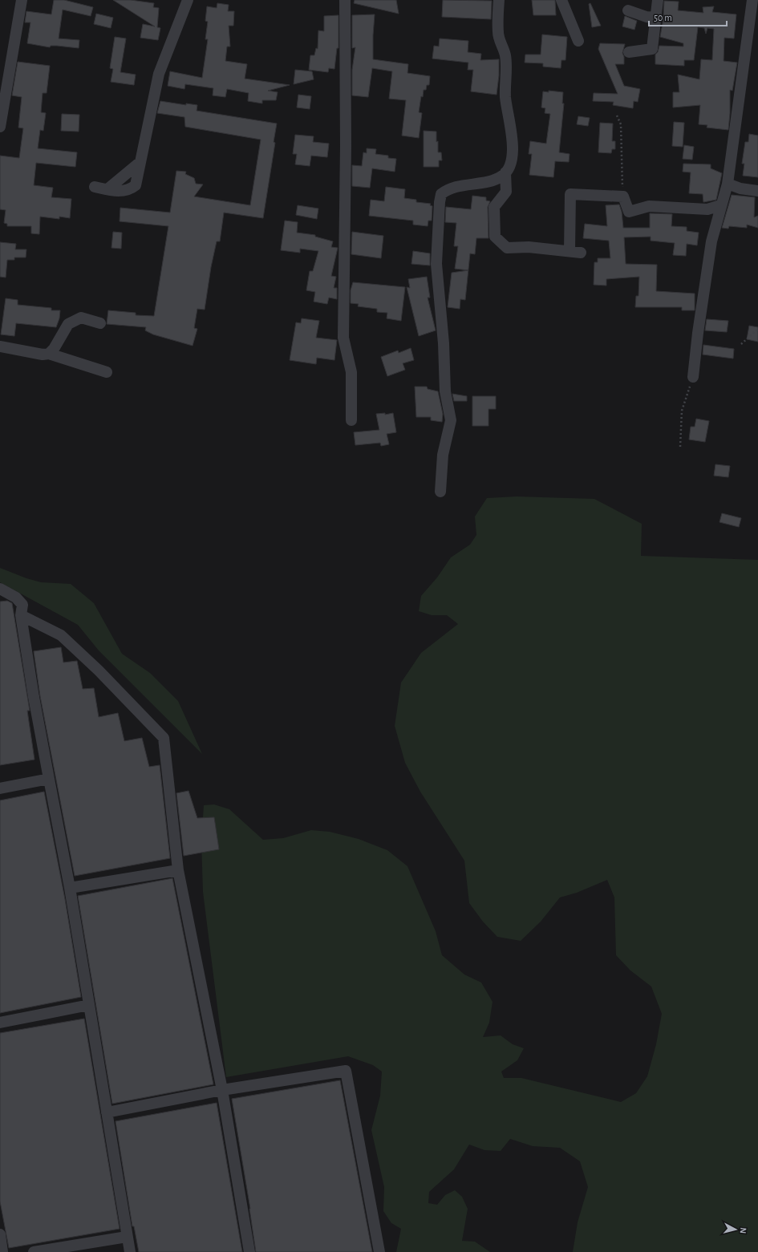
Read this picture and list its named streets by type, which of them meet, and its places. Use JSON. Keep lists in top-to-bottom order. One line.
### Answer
{"scale_bar":"50 m","north":"right"}
